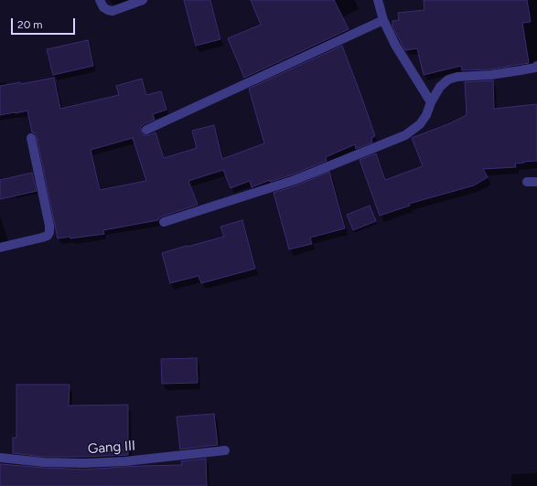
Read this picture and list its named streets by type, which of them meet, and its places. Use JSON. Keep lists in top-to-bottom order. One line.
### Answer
{"streets":{"street":["Gang III"]},"scale_bar":"20 m"}
